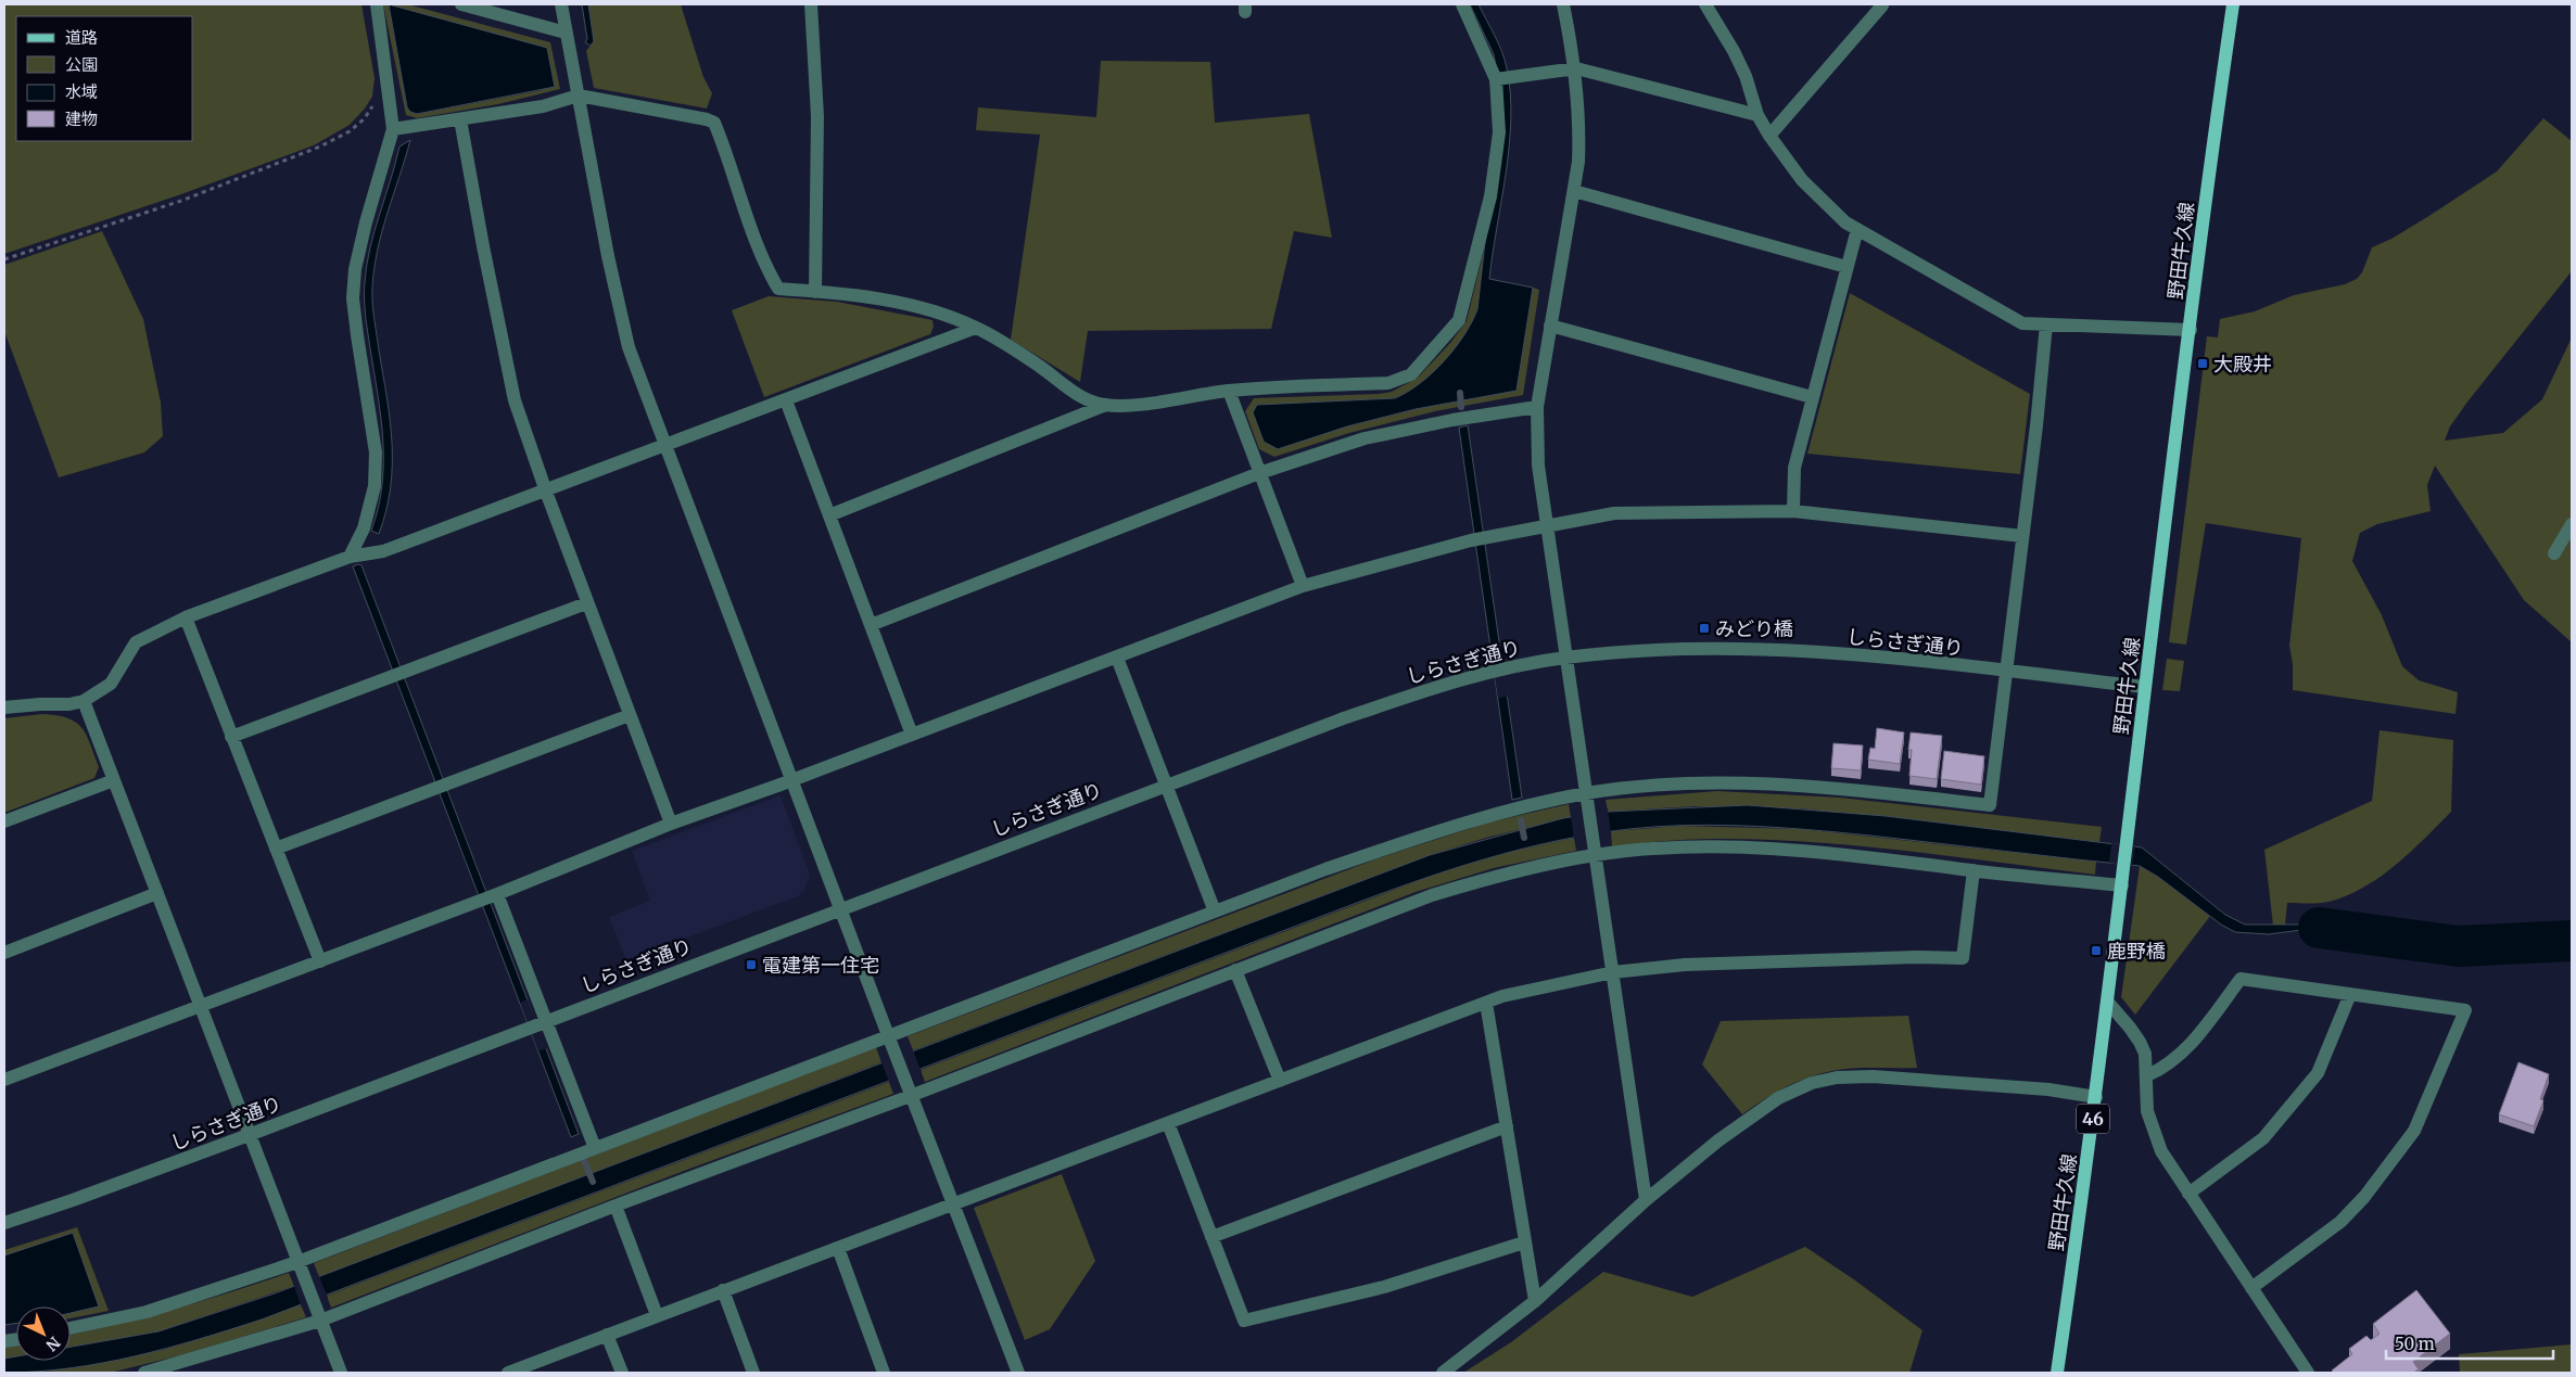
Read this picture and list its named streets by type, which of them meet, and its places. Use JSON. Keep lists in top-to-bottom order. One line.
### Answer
{"streets":{"main road":["野田牛久線","46"],"street":["しらさぎ通り"]},"crossings":[["野田牛久線","しらさぎ通り"]],"places":{"transit":["大殿井","みどり橋","鹿野橋","電建第一住宅"]},"legend":["道路","公園","水域","建物"],"scale_bar":"50 m","north":"bottom right"}
